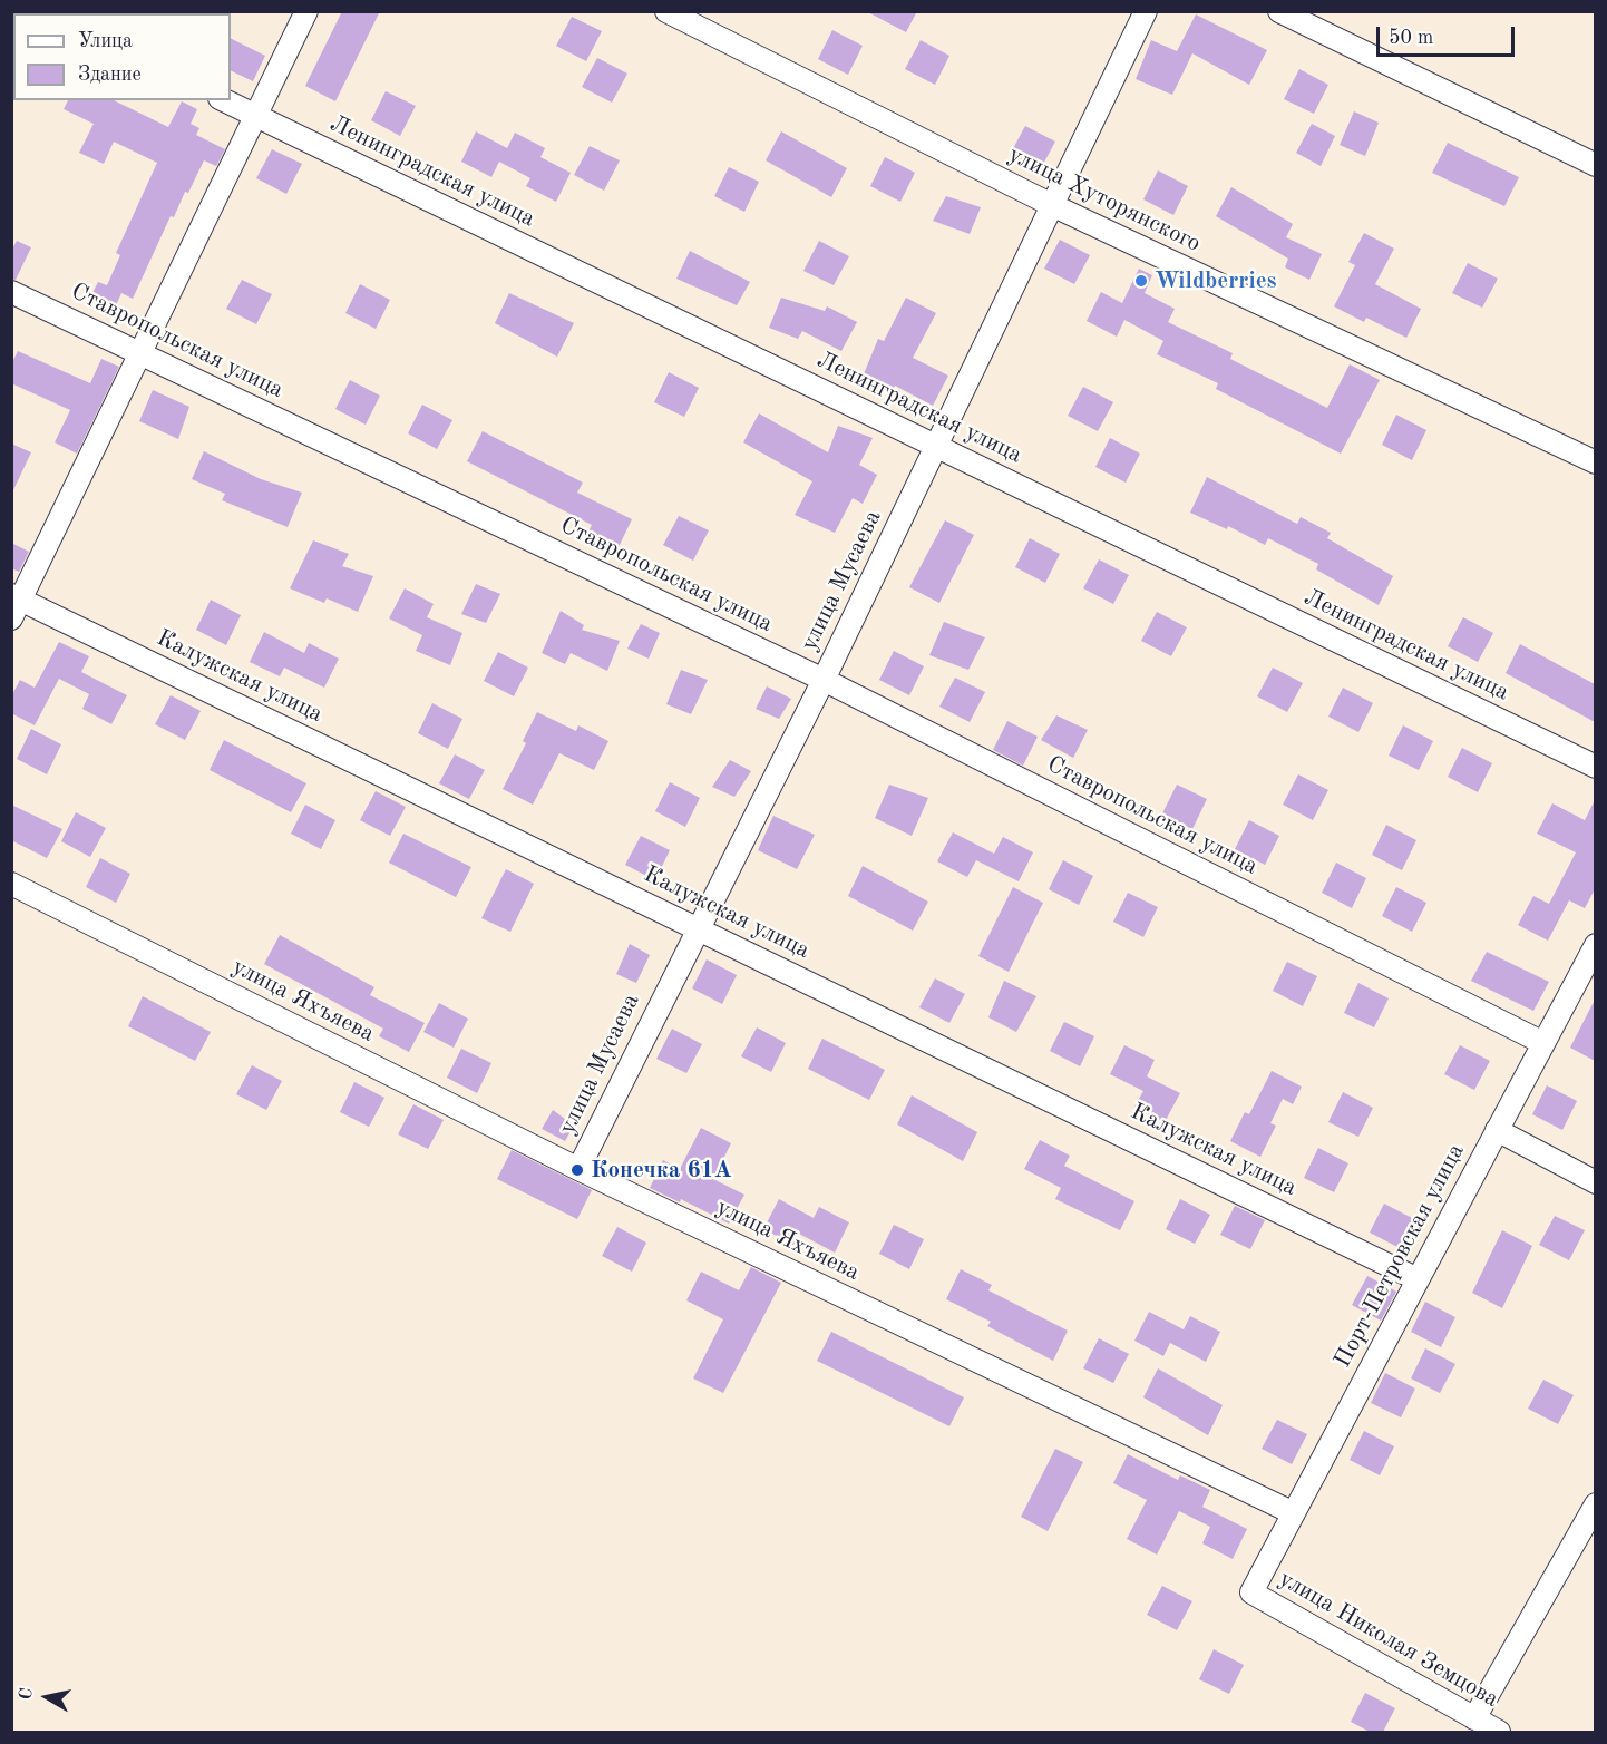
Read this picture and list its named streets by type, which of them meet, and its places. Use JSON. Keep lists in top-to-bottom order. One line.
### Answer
{"streets":{"street":["Ленинградская улица","улица Хуторянского","Ставропольская улица","улица Мусаева","Калужская улица","улица Яхъяева","Порт-Петровская улица","улица Николая Земцова"]},"crossings":[["Ленинградская улица","улица Мусаева"],["улица Хуторянского","улица Мусаева"],["Ставропольская улица","улица Мусаева"],["Ставропольская улица","Порт-Петровская улица"],["улица Мусаева","Калужская улица"],["улица Мусаева","улица Яхъяева"],["Калужская улица","Порт-Петровская улица"],["улица Яхъяева","Порт-Петровская улица"],["Порт-Петровская улица","улица Николая Земцова"]],"places":["Wildberries","Конечка 61А"],"legend":["Улица","Здание"],"scale_bar":"50 m","north":"left"}
